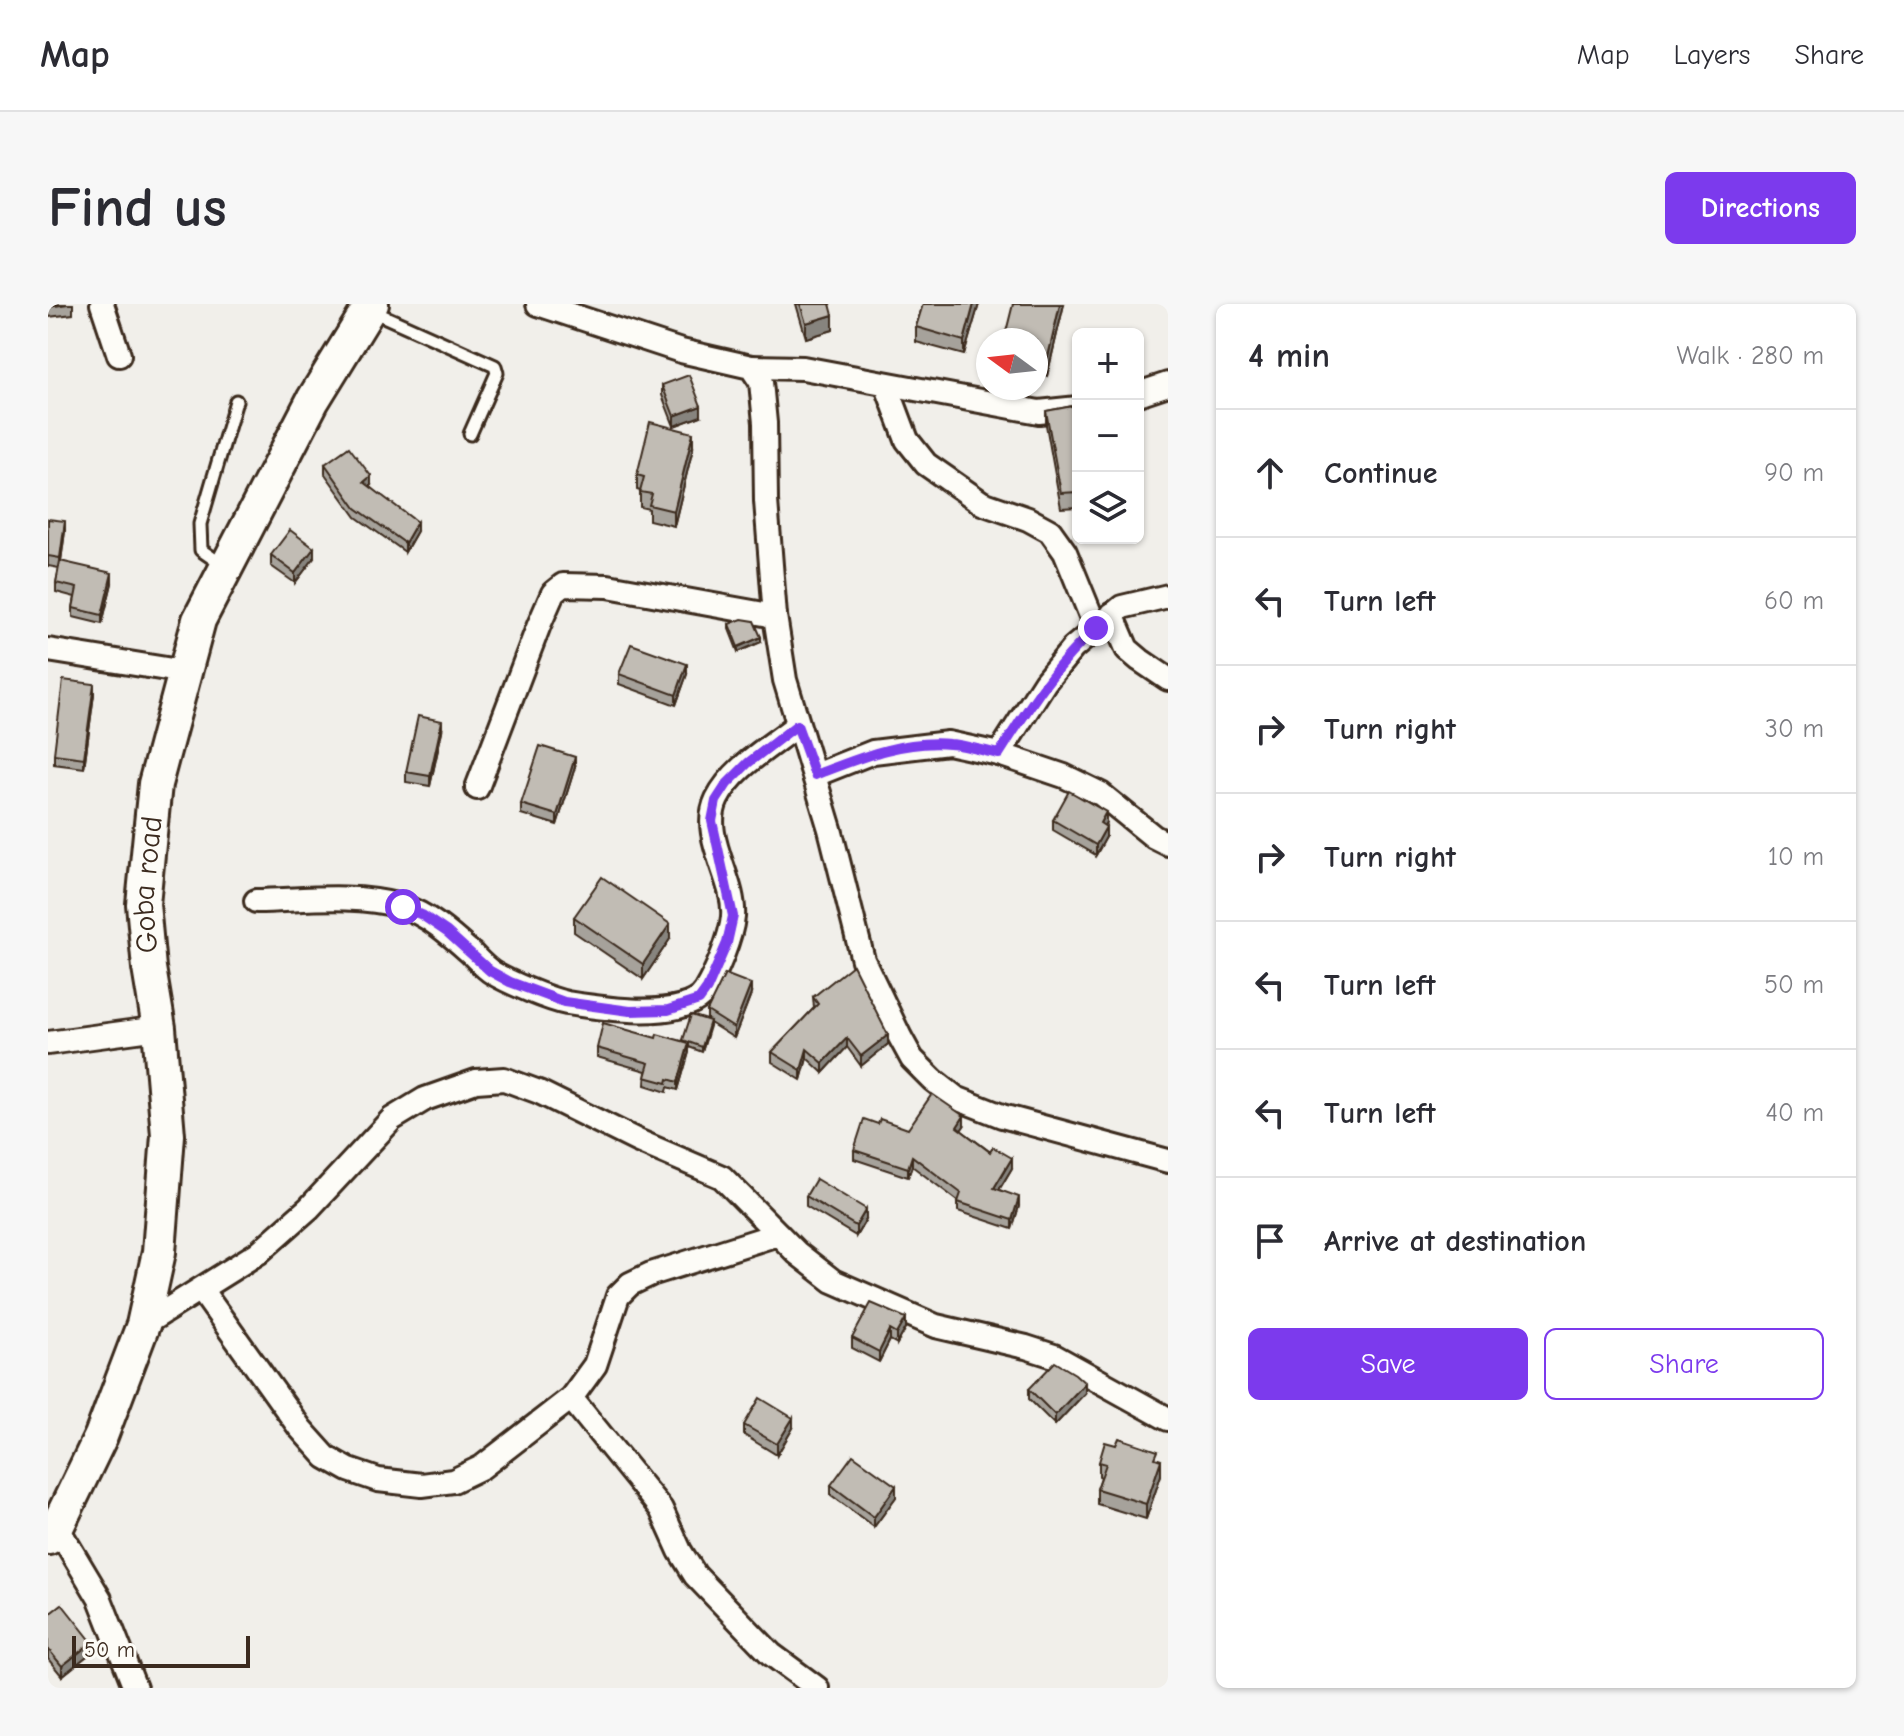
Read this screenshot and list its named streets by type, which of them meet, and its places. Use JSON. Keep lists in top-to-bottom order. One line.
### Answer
{"streets":{"street":["Goba road"]},"scale_bar":"50 m","north":"left","page":{"header":"Map","nav":["Map","Layers","Share"],"buttons":["Directions",["Save","Share"]],"title":"Find us","heading":["4 min","Walk · 280 m"],"map_buttons":["+","−"],"list":[["Continue","90 m"],["Turn left","60 m"],["Turn right","30 m"],["Turn right","10 m"],["Turn left","50 m"],["Turn left","40 m"],"Arrive at destination"],"scale":"50 m"}}
